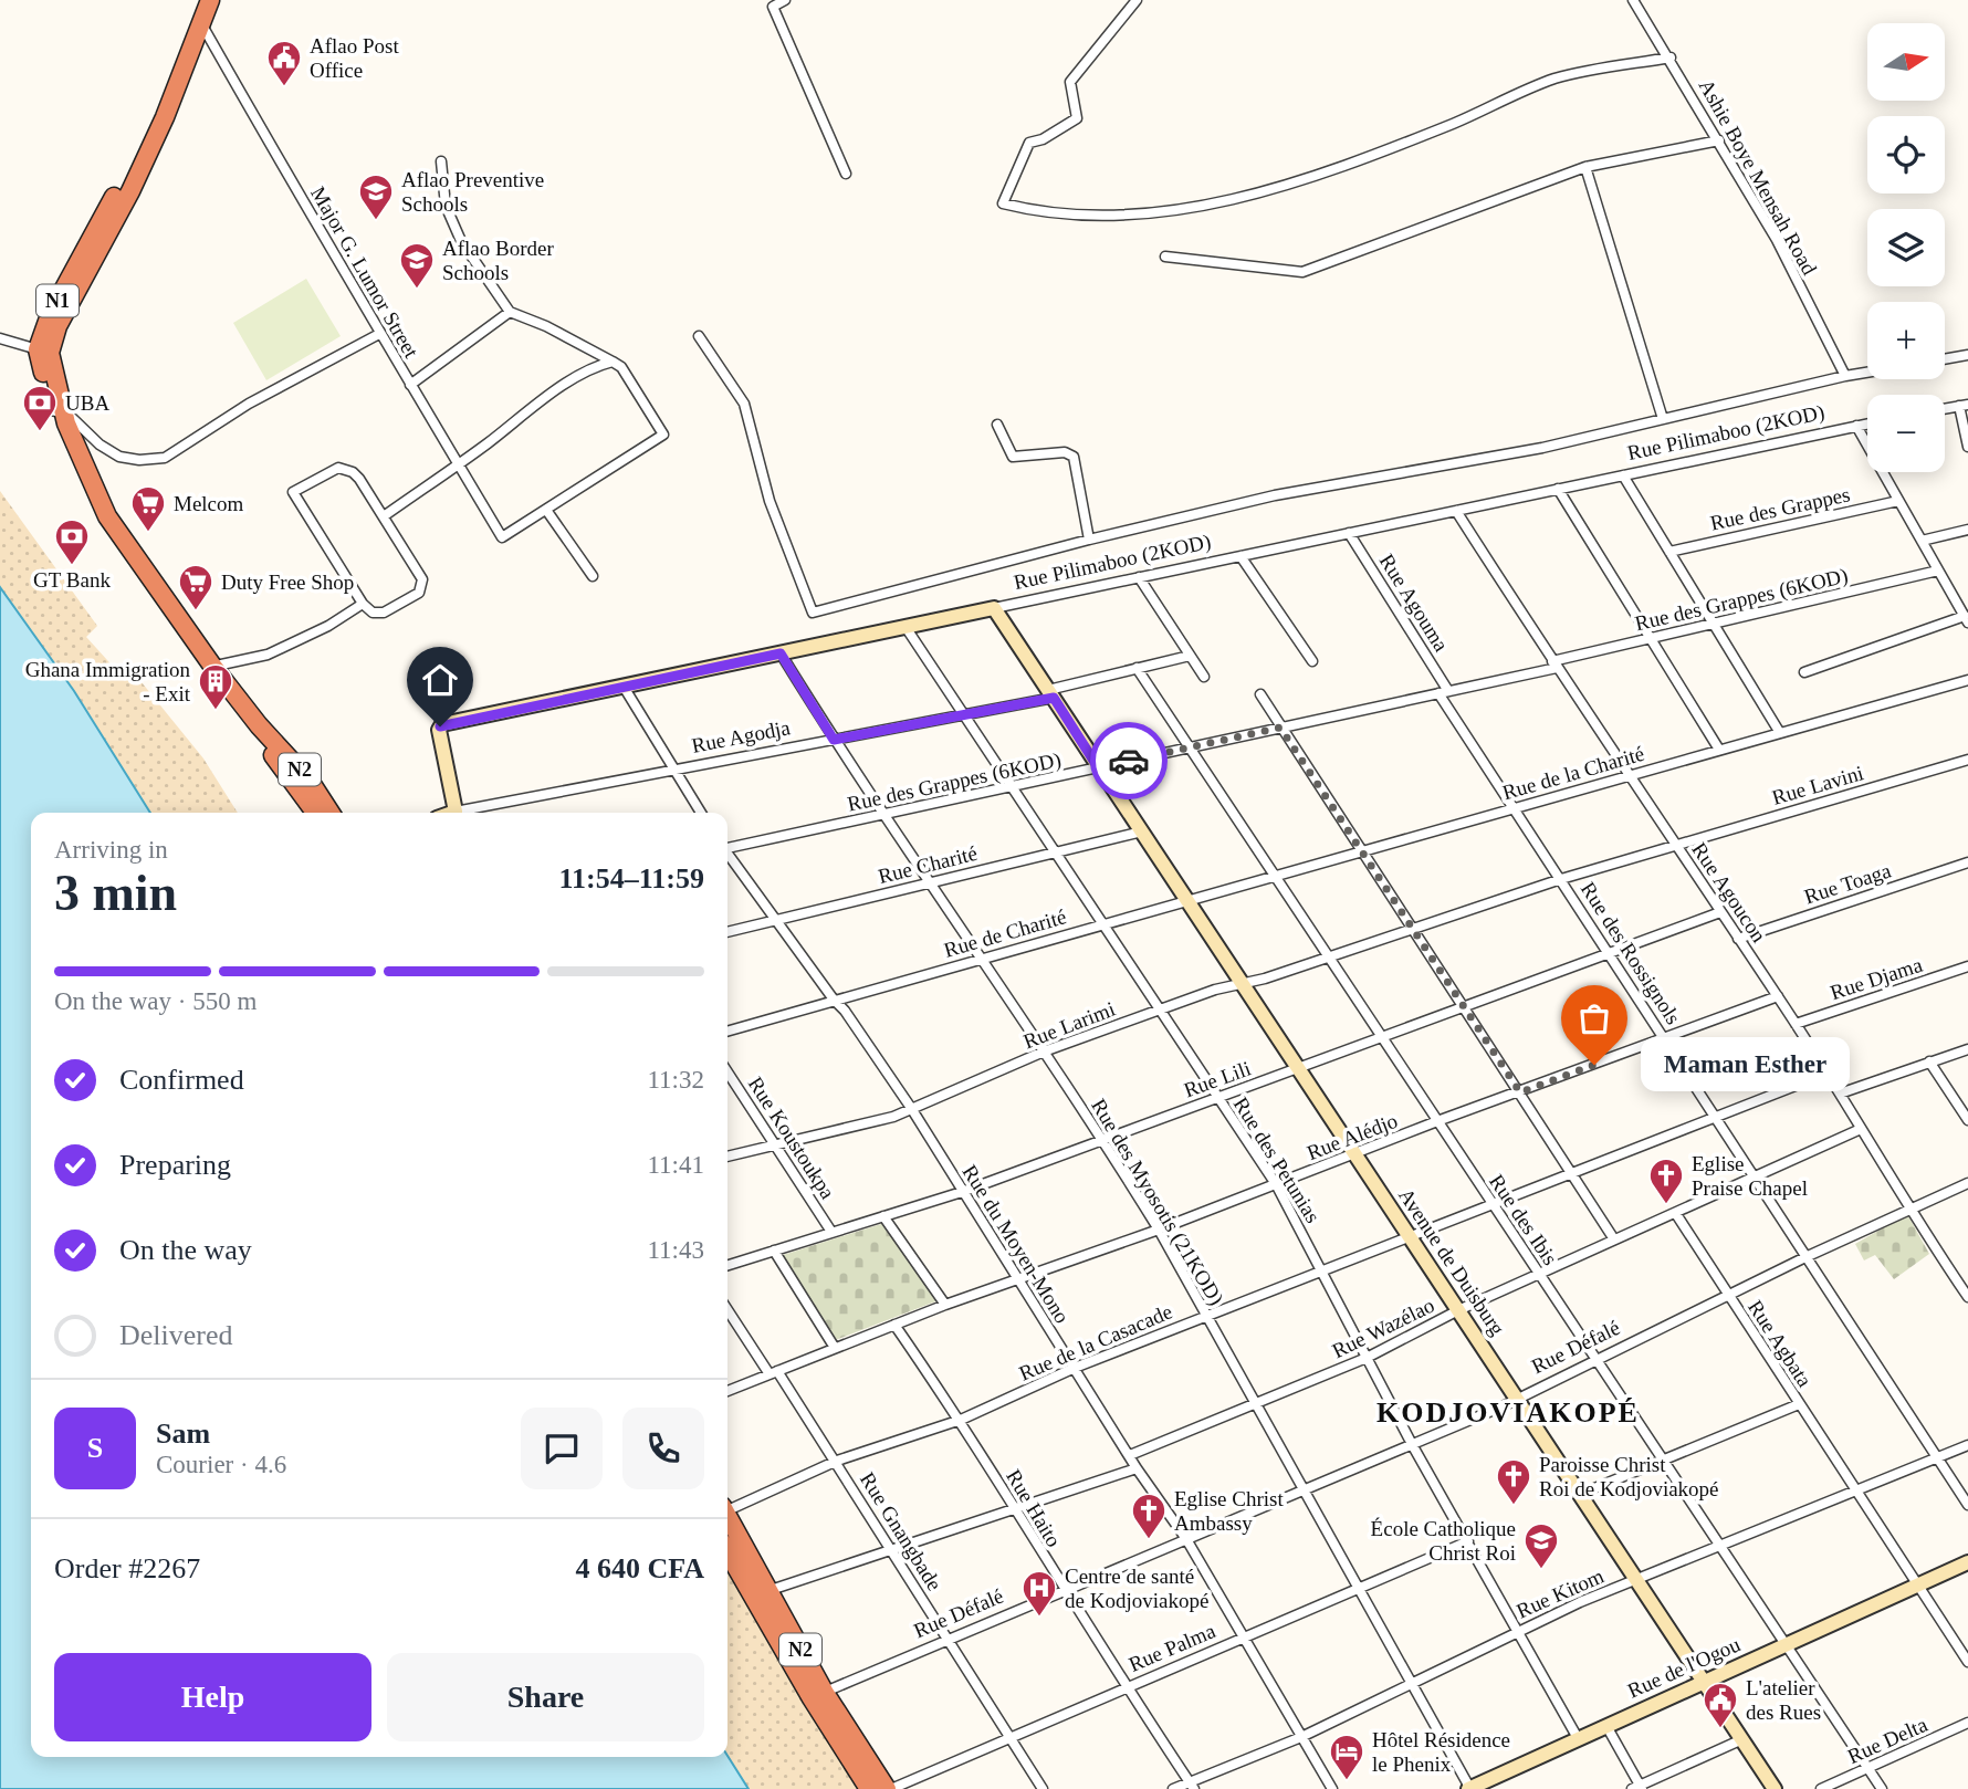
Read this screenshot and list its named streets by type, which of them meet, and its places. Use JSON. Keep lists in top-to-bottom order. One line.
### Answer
{"streets":{"highway":["N1","N2"],"street":["Ashie Boye Mensah Road","Major G. Lumor Street","Rue Pilimaboo (2KOD)","Rue des Grappes","Rue des Grappes (6KOD)","Rue Agouma","Rue Agodja","Rue de la Charité","Rue Lavini","Rue Charité","Rue Toaga","Rue Agoucon","Rue de Charité","Rue des Rossignols","Rue Djama","Rue Larimi","Rue Lili","Rue Alédjo","Rue Koustoukpa","Rue des Petunias","Rue des Myosotis (21KOD)","Rue des Ibis","Rue du Moyen-Mono","Avenue de Duisburg","Rue Wazélao","Rue de la Casacade","Rue Agbata","Rue Défalé","Rue Haito","Rue Gnangbade","Rue Kitom","Rue Palma","Rue de l'Ogou","Rue Delta"]},"crossings":[["Major G. Lumor Street","N1"],["Rue Pilimaboo (2KOD)","Rue Agouma"],["Rue Pilimaboo (2KOD)","Rue Agodja"],["Rue Pilimaboo (2KOD)","Rue Agoucon"],["Rue Pilimaboo (2KOD)","Rue des Petunias"],["Rue Pilimaboo (2KOD)","Rue des Myosotis (21KOD)"],["Rue Pilimaboo (2KOD)","Avenue de Duisburg"],["Rue des Grappes (6KOD)","Rue Agouma"],["Rue des Grappes (6KOD)","Rue Agoucon"],["Rue des Grappes (6KOD)","Rue des Rossignols"],["Rue des Grappes (6KOD)","Rue des Petunias"],["Rue des Grappes (6KOD)","Rue des Myosotis (21KOD)"],["Rue des Grappes (6KOD)","Rue des Ibis"],["Rue des Grappes (6KOD)","Avenue de Duisburg"],["Rue Agouma","Rue des Rossignols"],["Rue Agodja","Rue des Petunias"],["Rue Agodja","Rue des Myosotis (21KOD)"],["Rue Agodja","Rue des Ibis"],["Rue Agodja","Avenue de Duisburg"],["N2","Rue Défalé"],["N2","Rue Palma"],["Rue de la Charité","Rue Agoucon"],["Rue de la Charité","Rue de Charité"],["Rue de la Charité","Rue des Rossignols"],["Rue de la Charité","Rue des Ibis"],["Rue de la Charité","Avenue de Duisburg"],["Rue Lavini","Rue Agoucon"],["Rue Lavini","Rue des Rossignols"],["Rue Lavini","Rue Larimi"],["Rue Charité","Rue des Petunias"],["Rue Charité","Rue des Myosotis (21KOD)"],["Rue Charité","Rue du Moyen-Mono"],["Rue Charité","Avenue de Duisburg"],["Rue Toaga","Rue Agoucon"],["Rue Agoucon","Rue Djama"],["Rue Agoucon","Rue Lili"],["Rue Agoucon","Rue Alédjo"],["Rue Agoucon","Rue Wazélao"],["Rue Agoucon","Rue de la Casacade"],["Rue Agoucon","Rue Défalé"],["Rue de Charité","Rue des Petunias"],["Rue de Charité","Rue des Myosotis (21KOD)"],["Rue de Charité","Rue du Moyen-Mono"],["Rue de Charité","Avenue de Duisburg"],["Rue des Rossignols","Rue Lili"],["Rue des Rossignols","Rue Alédjo"],["Rue des Rossignols","Rue Wazélao"],["Rue des Rossignols","Rue de la Casacade"],["Rue des Rossignols","Rue Défalé"],["Rue des Rossignols","Rue Kitom"],["Rue Larimi","Rue Koustoukpa"],["Rue Larimi","Rue des Petunias"],["Rue Larimi","Rue des Myosotis (21KOD)"],["Rue Larimi","Rue des Ibis"],["Rue Larimi","Rue du Moyen-Mono"],["Rue Larimi","Avenue de Duisburg"],["Rue Lili","Rue Koustoukpa"],["Rue Lili","Rue des Petunias"],["Rue Lili","Rue des Myosotis (21KOD)"],["Rue Lili","Rue des Ibis"],["Rue Lili","Rue du Moyen-Mono"],["Rue Lili","Avenue de Duisburg"],["Rue Alédjo","Rue des Petunias"],["Rue Alédjo","Rue des Myosotis (21KOD)"],["Rue Alédjo","Rue des Ibis"],["Rue Alédjo","Rue du Moyen-Mono"],["Rue Alédjo","Avenue de Duisburg"],["Rue Alédjo","Rue Haito"],["Rue Alédjo","Rue Gnangbade"],["Rue des Petunias","Rue Wazélao"],["Rue des Petunias","Rue de la Casacade"],["Rue des Petunias","Rue Défalé"],["Rue des Petunias","Rue Kitom"],["Rue des Petunias","Rue Palma"],["Rue des Petunias","Rue de l'Ogou"],["Rue des Myosotis (21KOD)","Rue Wazélao"],["Rue des Myosotis (21KOD)","Rue de la Casacade"],["Rue des Myosotis (21KOD)","Rue Défalé"],["Rue des Myosotis (21KOD)","Rue Kitom"],["Rue des Myosotis (21KOD)","Rue Palma"],["Rue des Myosotis (21KOD)","Rue de l'Ogou"],["Rue des Ibis","Rue Wazélao"],["Rue des Ibis","Rue de la Casacade"],["Rue des Ibis","Rue Défalé"],["Rue des Ibis","Rue Kitom"],["Rue des Ibis","Rue de l'Ogou"],["Rue des Ibis","Rue Delta"],["Rue du Moyen-Mono","Rue Wazélao"],["Rue du Moyen-Mono","Rue de la Casacade"],["Rue du Moyen-Mono","Rue Défalé"],["Rue du Moyen-Mono","Rue Kitom"],["Rue du Moyen-Mono","Rue Palma"],["Avenue de Duisburg","Rue Wazélao"],["Avenue de Duisburg","Rue de la Casacade"],["Avenue de Duisburg","Rue Défalé"],["Avenue de Duisburg","Rue Kitom"],["Avenue de Duisburg","Rue de l'Ogou"],["Rue Wazélao","Rue Agbata"],["Rue de la Casacade","Rue Haito"],["Rue de la Casacade","Rue Gnangbade"],["Rue Agbata","Rue Défalé"],["Rue Agbata","Rue Kitom"],["Rue Agbata","Rue de l'Ogou"],["Rue Défalé","Rue Haito"],["Rue Défalé","Rue Gnangbade"],["Rue Haito","Rue Kitom"],["Rue Haito","Rue Palma"],["Rue Gnangbade","Rue Palma"]],"districts":["KODJOVIAKOPÉ"],"places":{"public building":["Aflao Post Office","L'atelier des Rues"],"school or university":["Aflao Preventive Schools","Aflao Border Schools","École Catholique Christ Roi"],"bank":["UBA","GT Bank"],"supermarket":["Melcom","Duty Free Shop"],"building":["Ghana Immigration - Exit"],"other":["Maman Esther"],"church":["Eglise Praise Chapel","Paroisse Christ Roi de Kodjoviakopé","Eglise Christ Ambassy"],"hospital":["Centre de santé de Kodjoviakopé"],"hotel":["Hôtel Résidence le Phenix"]},"north":"right","page":{"map_buttons":["+","−"],"heading":["3 min","Arriving in","11:54–11:59"],"panel":["Sam","Courier · 4.6","Order #2267","4 640 CFA"],"bar":"On the way · 550 m","bubble":"Maman Esther","list":[["Confirmed","11:32"],["Preparing","11:41"],["On the way","11:43"],"Delivered"],"round":"S","buttons":["Help","Share"]}}
